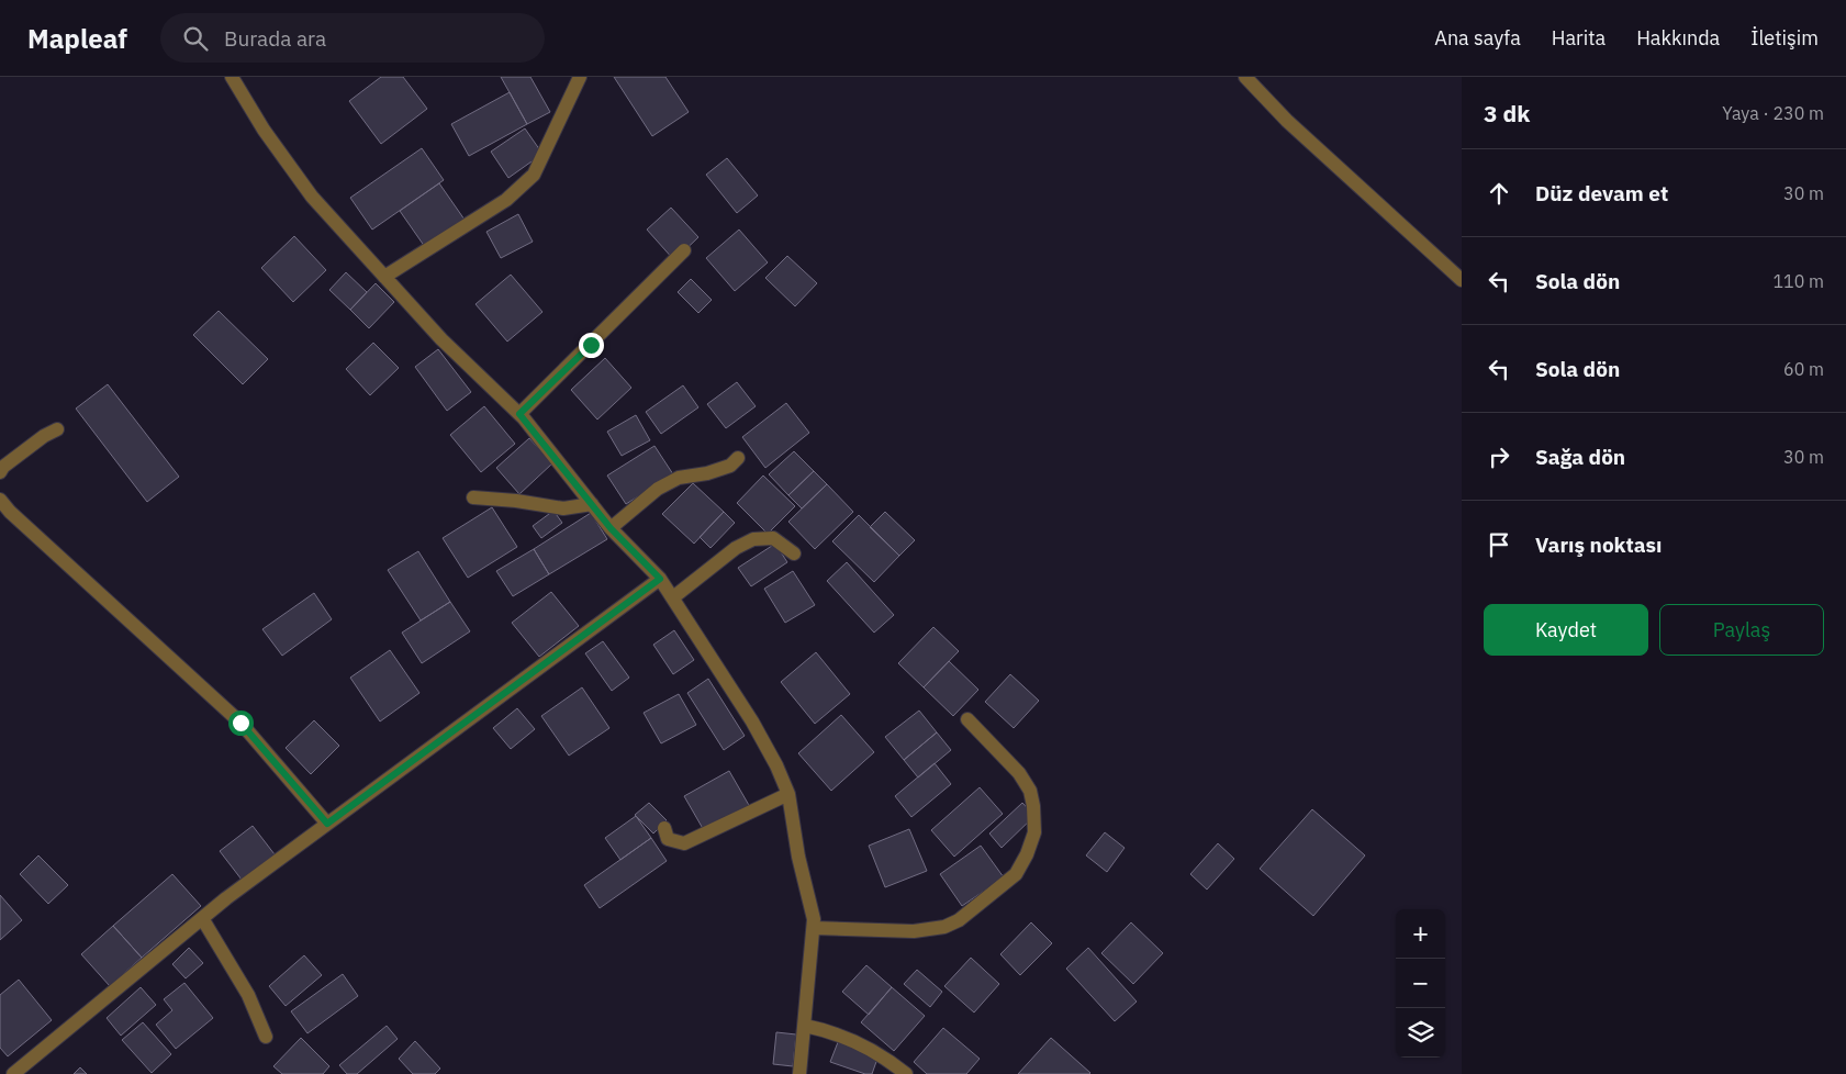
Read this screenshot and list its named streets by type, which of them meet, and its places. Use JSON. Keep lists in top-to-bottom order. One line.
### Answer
{"page":{"header":"Mapleaf","search":"Burada ara","nav":["Ana sayfa","Harita","Hakkında","İletişim"],"heading":["3 dk","Yaya · 230 m"],"list":[["Düz devam et","30 m"],["Sola dön","110 m"],["Sola dön","60 m"],["Sağa dön","30 m"],"Varış noktası"],"buttons":["Kaydet","Paylaş"],"map_buttons":["+","−"]}}
